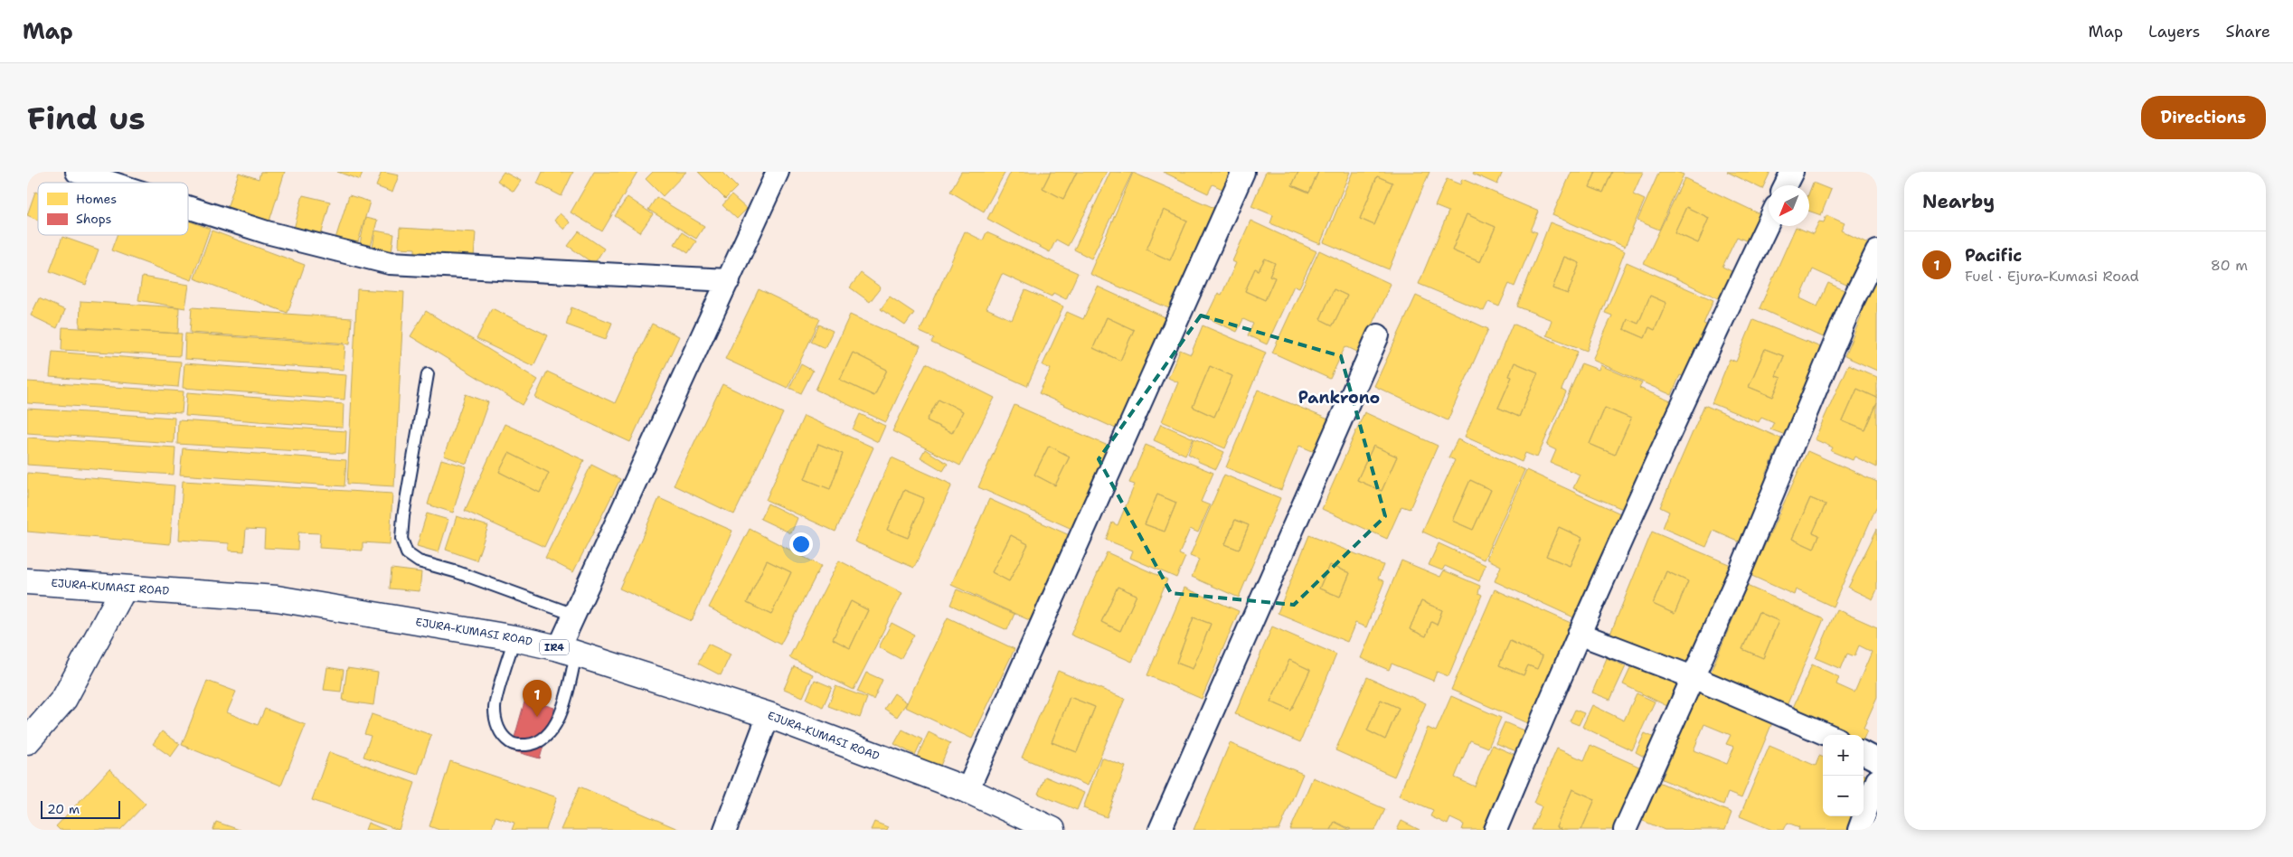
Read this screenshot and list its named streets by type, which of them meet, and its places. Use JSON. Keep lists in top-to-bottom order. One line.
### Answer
{"streets":{"main road":["EJURA-KUMASI ROAD","IR4"]},"districts":["Pankrono"],"legend":["Homes","Shops"],"scale_bar":"20 m","north":"bottom left","page":{"header":"Map","nav":["Map","Layers","Share"],"buttons":"Directions","title":"Find us","heading":"Nearby","list":[{"mark":"1","name":"Pacific","note":"Fuel · Ejura-Kumasi Road","value":"80 m"}],"pins":"1","map_buttons":["+","−"],"scale":"20 m"}}
